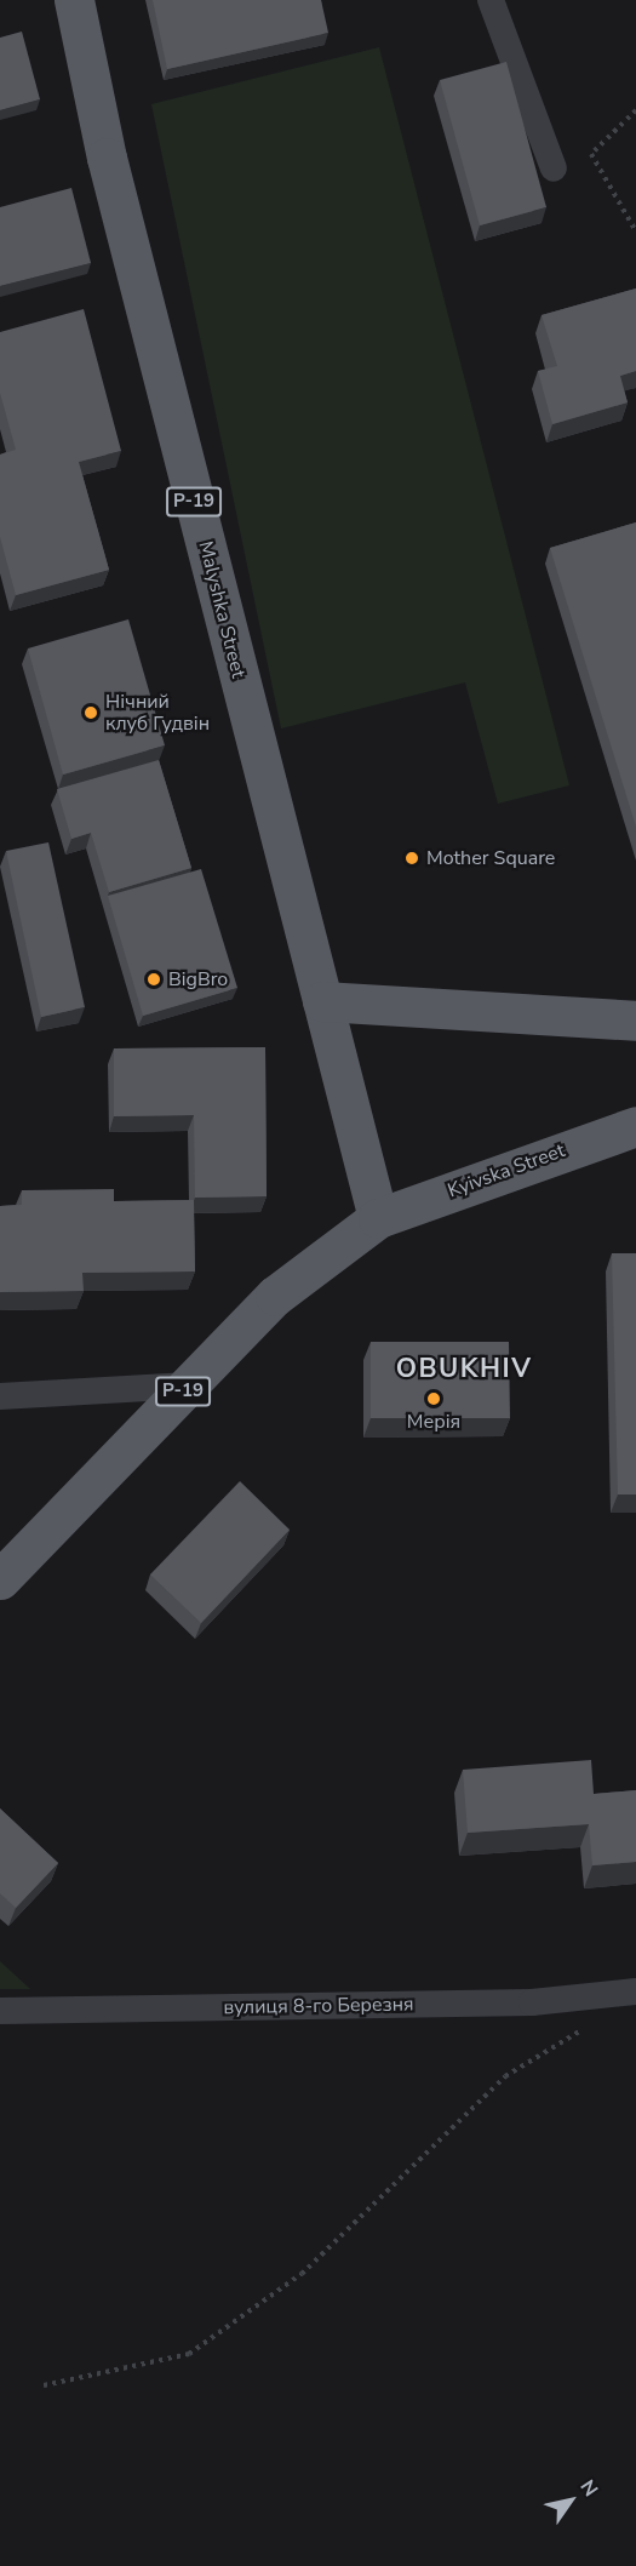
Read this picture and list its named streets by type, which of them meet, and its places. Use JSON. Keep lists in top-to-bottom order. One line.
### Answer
{"streets":{"main road":["Р-19","Malyshka Street","Kyivska Street"],"street":["вулиця 8-го Березня"]},"crossings":[["Р-19","Malyshka Street"],["Р-19","Kyivska Street"],["Malyshka Street","Kyivska Street"]],"districts":["OBUKHIV"],"places":["Нічний клуб Гудвін","Mother Square","BigBro","Мерія"],"north":"top right"}
